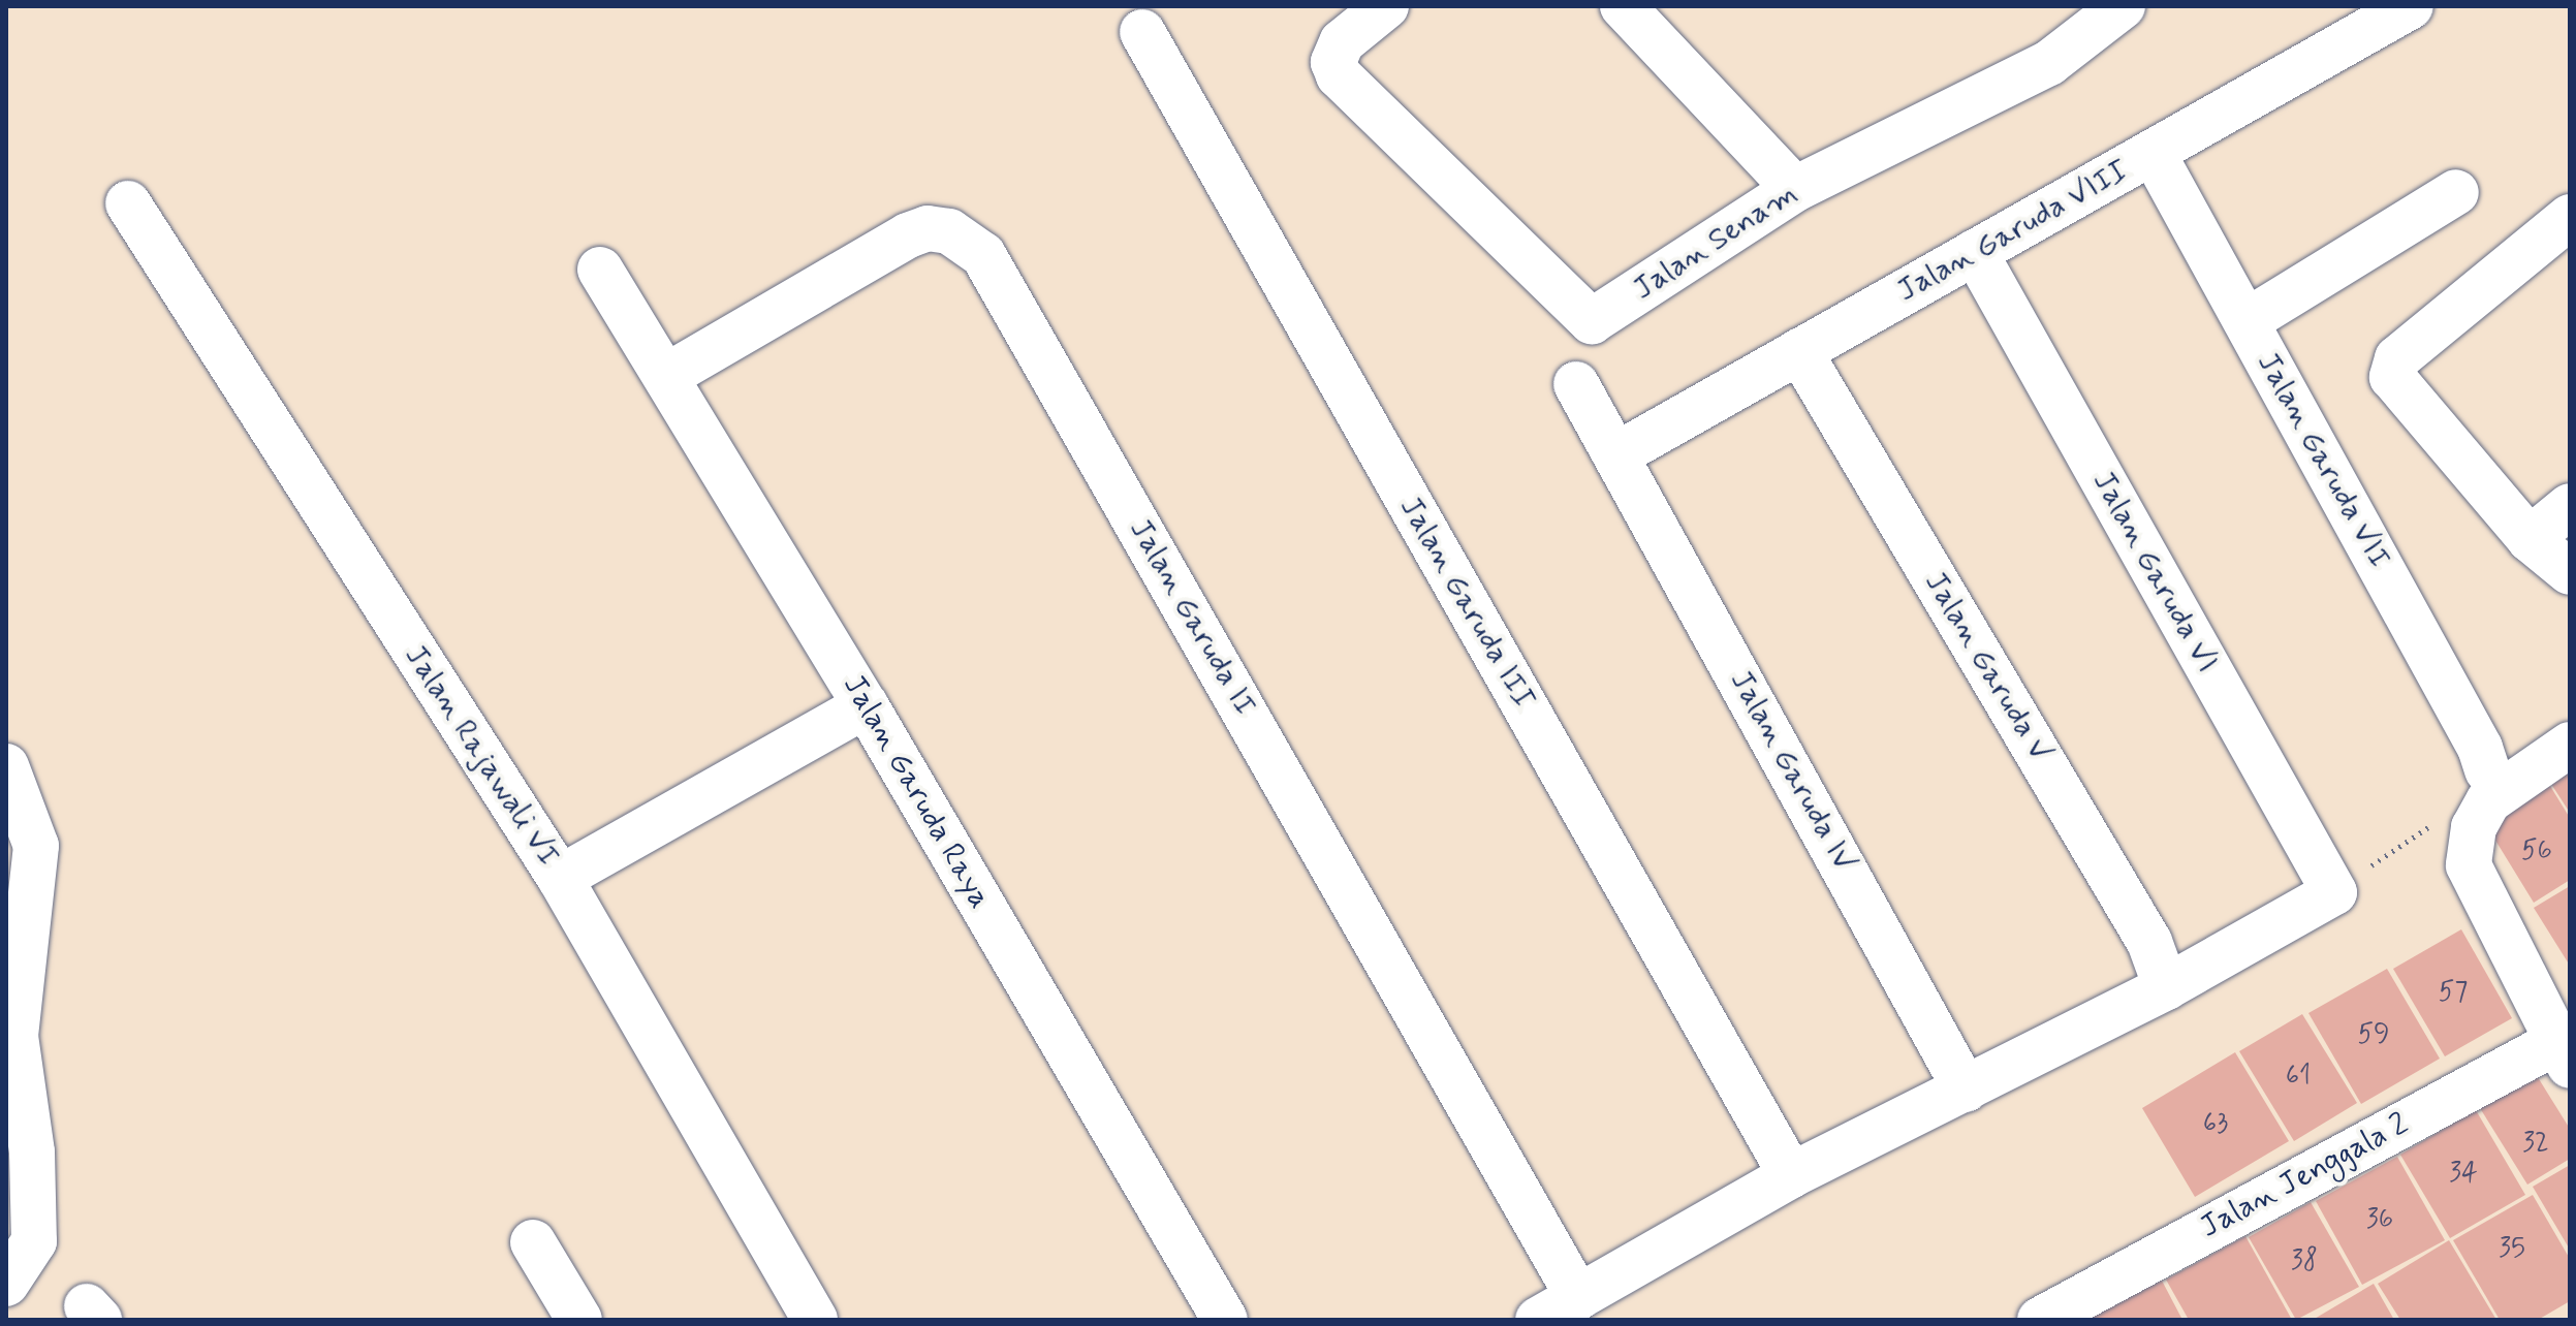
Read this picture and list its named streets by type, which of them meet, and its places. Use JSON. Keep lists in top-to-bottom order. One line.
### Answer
{"streets":{"street":["Jalan Garuda VIII","Jalan Senam","Jalan Garuda VII","Jalan Garuda VI","Jalan Garuda III","Jalan Garuda II","Jalan Garuda V","Jalan Rajawali VI","Jalan Garuda IV","Jalan Garuda Raya","Jalan Jenggala 2"]},"crossings":[["Jalan Garuda VIII","Jalan Garuda VII"],["Jalan Garuda VIII","Jalan Garuda VI"],["Jalan Garuda VIII","Jalan Garuda V"],["Jalan Garuda VIII","Jalan Garuda IV"],["Jalan Garuda II","Jalan Garuda Raya"]],"house_numbers":["56","57","59","61","63","32","34","36","35","38"]}
